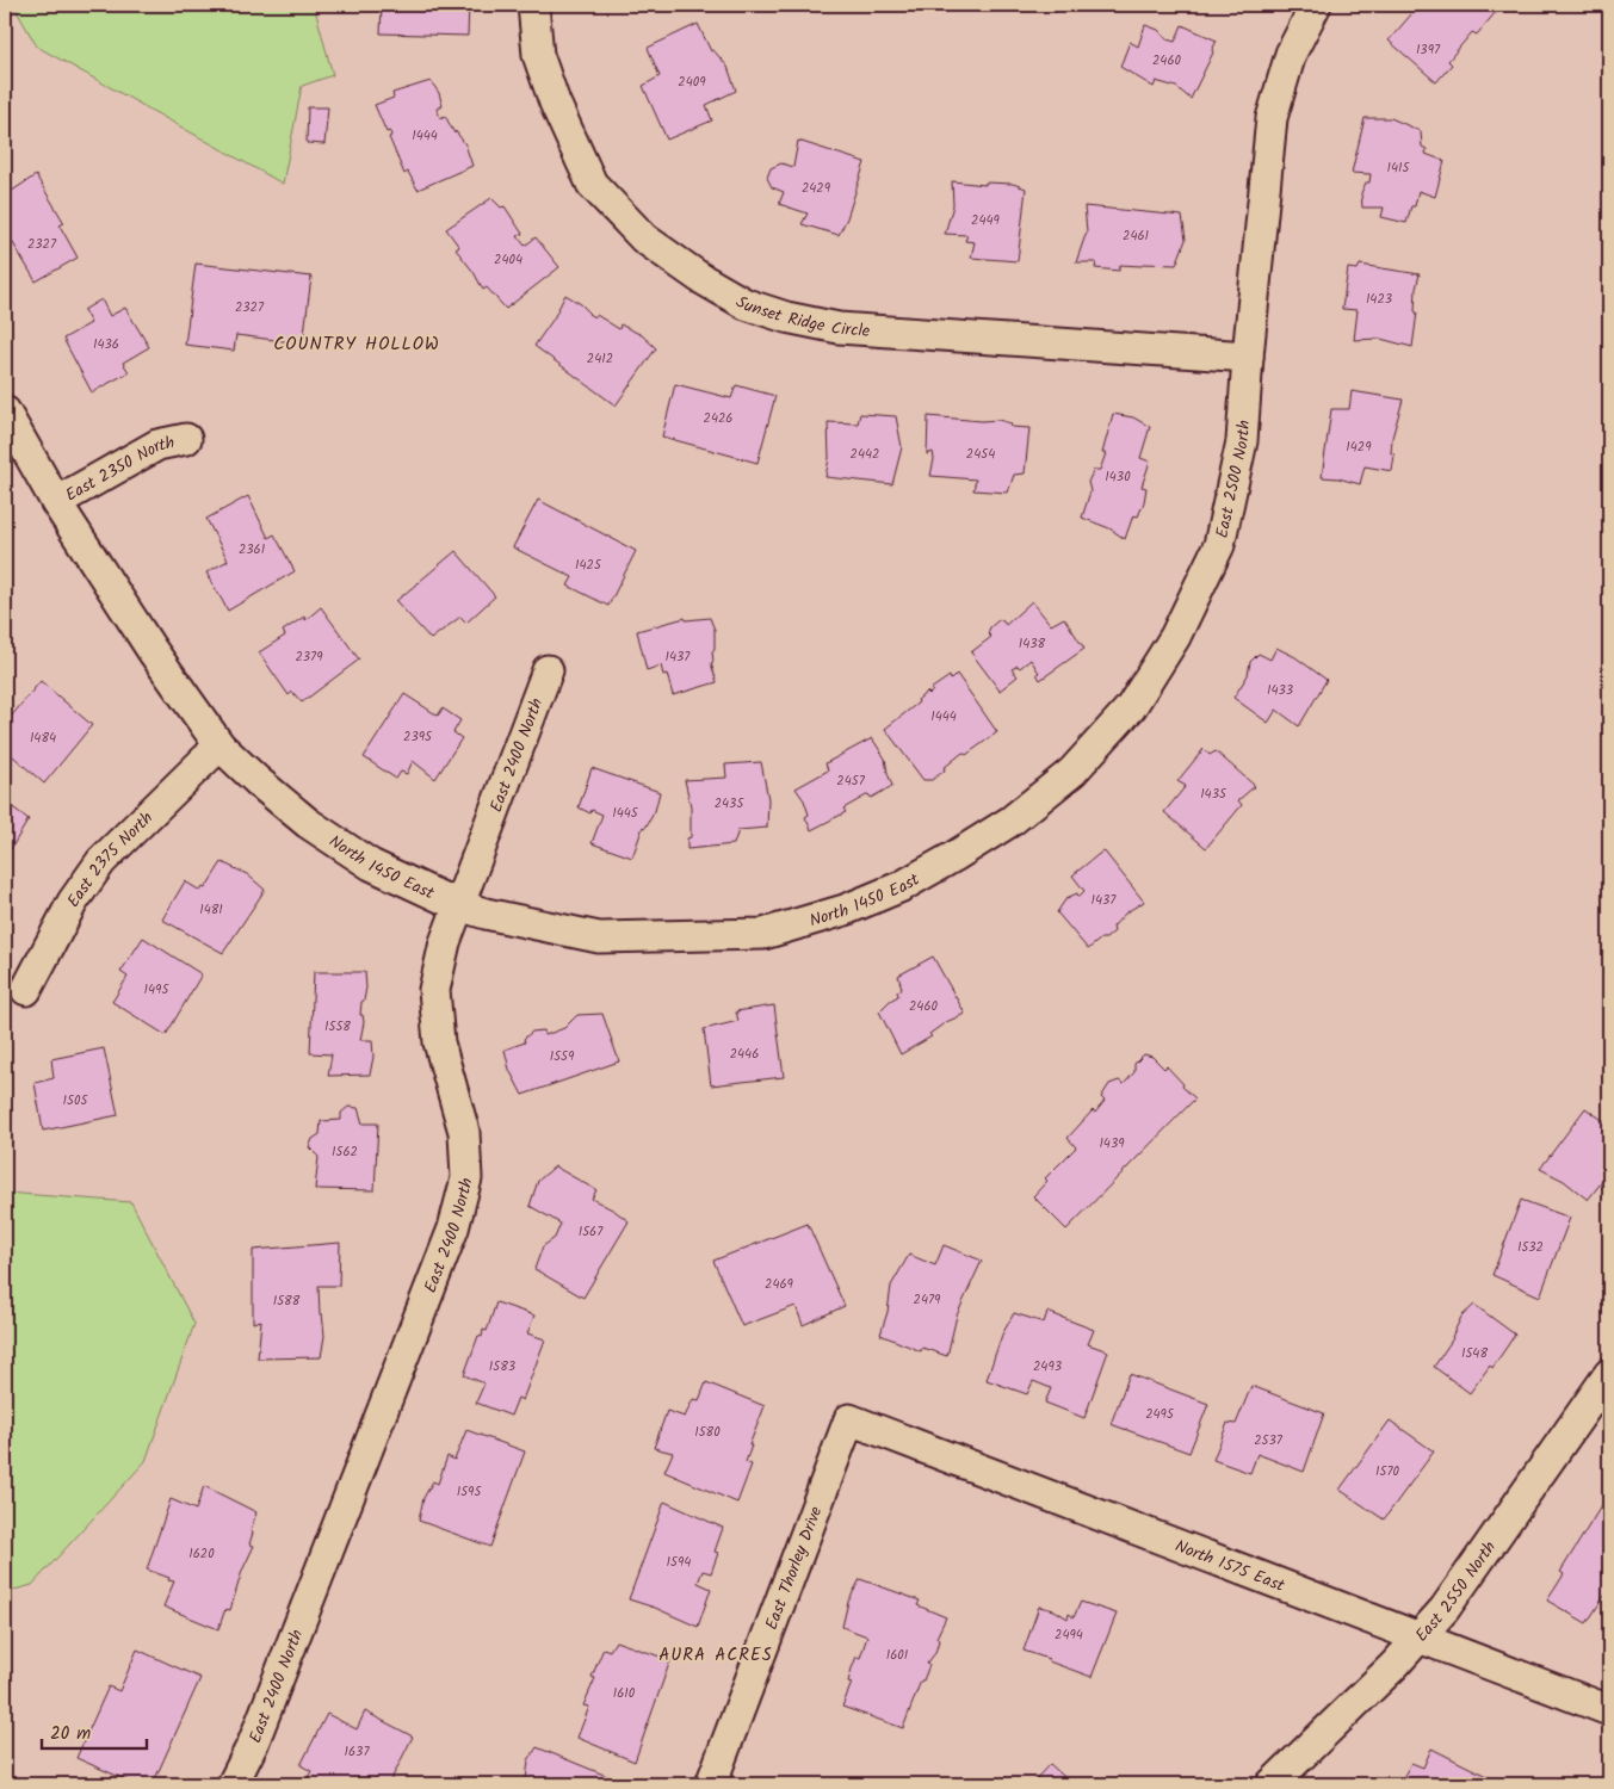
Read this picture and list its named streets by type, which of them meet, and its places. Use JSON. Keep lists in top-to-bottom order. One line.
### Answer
{"streets":{"street":["Sunset Ridge Circle","East 2350 North","East 2500 North","East 2400 North","East 2375 North","North 1450 East","North 1575 East","East Thorley Drive","East 2550 North"]},"crossings":[["Sunset Ridge Circle","East 2500 North"],["East 2350 North","North 1450 East"],["East 2500 North","North 1450 East"],["East 2400 North","North 1450 East"],["East 2375 North","North 1450 East"],["North 1575 East","East Thorley Drive"],["North 1575 East","East 2550 North"]],"districts":["COUNTRY HOLLOW","AURA ACRES"],"house_numbers":["1397","2460","2409","1444","1415","2429","2449","2461","2327","2404","1423","2327","1436","2412","2426","1429","2442","2454","1430","2361","1425","1438","2379","1437","1433","1444","2395","1484","2457","1435","2435","1445","1437","1481","1495","2460","1558","2446","1559","1505","1439","1562","1567","1532","2469","2479","1588","1548","1583","2493","2495","1580","2537","1570","1595","1620","1594","2494","1601","1610","1637"],"scale_bar":"20 m"}
